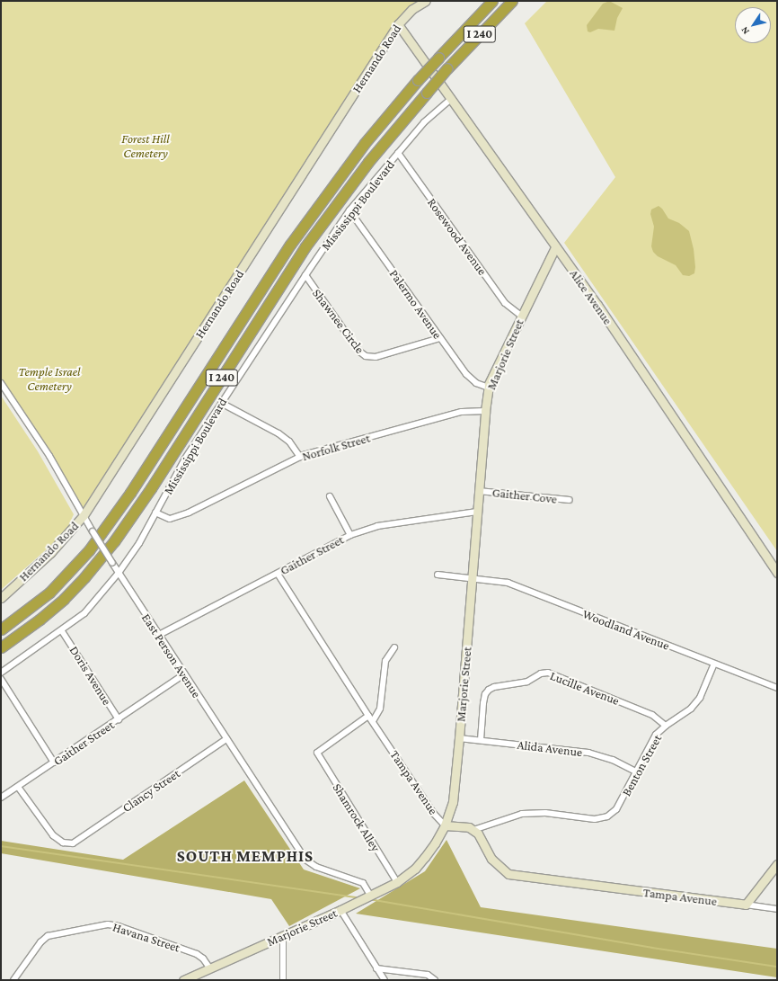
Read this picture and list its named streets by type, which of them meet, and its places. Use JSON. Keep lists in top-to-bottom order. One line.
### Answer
{"streets":{"highway":["I 240"],"street":["Hernando Road","Mississippi Boulevard","Rosewood Avenue","Alice Avenue","Palermo Avenue","Shawnee Circle","Marjorie Street","Norfolk Street","Gaither Cove","Gaither Street","Woodland Avenue","East Person Avenue","Doris Avenue","Lucille Avenue","Alida Avenue","Benton Street","Tampa Avenue","Clancy Street","Shamrock Alley","Havana Street"]},"crossings":[["Hernando Road","Alice Avenue"],["Hernando Road","East Person Avenue"],["Mississippi Boulevard","Rosewood Avenue"],["Mississippi Boulevard","Alice Avenue"],["Mississippi Boulevard","Palermo Avenue"],["Mississippi Boulevard","Shawnee Circle"],["Mississippi Boulevard","Norfolk Street"],["Mississippi Boulevard","East Person Avenue"],["Mississippi Boulevard","Doris Avenue"],["Rosewood Avenue","Marjorie Street"],["Alice Avenue","Marjorie Street"],["Palermo Avenue","Shawnee Circle"],["Palermo Avenue","Marjorie Street"],["Marjorie Street","Norfolk Street"],["Marjorie Street","Gaither Cove"],["Marjorie Street","Gaither Street"],["Marjorie Street","Woodland Avenue"],["Marjorie Street","East Person Avenue"],["Marjorie Street","Alida Avenue"],["Marjorie Street","Tampa Avenue"],["Marjorie Street","Shamrock Alley"],["Marjorie Street","Havana Street"],["Gaither Street","East Person Avenue"],["Gaither Street","Doris Avenue"],["Gaither Street","Tampa Avenue"],["Gaither Street","Clancy Street"],["Woodland Avenue","Benton Street"],["East Person Avenue","Clancy Street"],["Lucille Avenue","Alida Avenue"],["Lucille Avenue","Benton Street"],["Alida Avenue","Benton Street"],["Benton Street","Tampa Avenue"],["Tampa Avenue","Shamrock Alley"]],"districts":["SOUTH MEMPHIS"],"parks":["Forest Hill Cemetery","Temple Israel Cemetery"],"north":"bottom left"}
